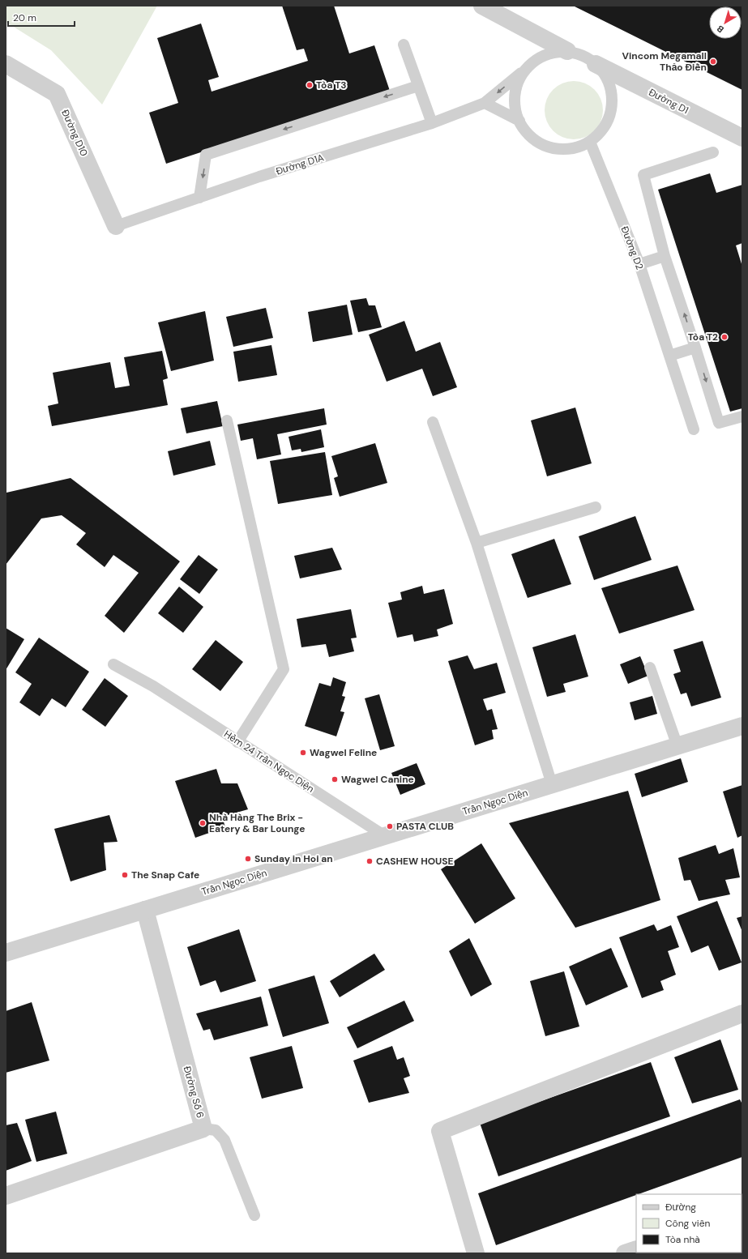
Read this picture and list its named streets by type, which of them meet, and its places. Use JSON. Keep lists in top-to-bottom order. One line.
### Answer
{"streets":{"street":["Đường D1","Đường D10","Trần Ngọc Diện","Đường Số 6"],"lane":["Đường D1A","Đường D2","Hẻm 24 Trần Ngọc Diện"]},"crossings":[["Đường D1","Đường D1A"],["Đường D1","Đường D2"],["Đường D10","Đường D1A"],["Đường D1A","Đường D2"],["Hẻm 24 Trần Ngọc Diện","Trần Ngọc Diện"],["Trần Ngọc Diện","Đường Số 6"]],"places":["Vincom Megamall Thảo Điền","Tòa T3","Tòa T2","Wagwel Feline","Wagwel Canine","Nhà Hàng The Brix - Eatery & Bar Lounge","PASTA CLUB","Sunday in Hoi an","CASHEW HOUSE","The Snap Cafe"],"legend":["Đường","Công viên","Tòa nhà"],"scale_bar":"20 m","north":"bottom left"}
